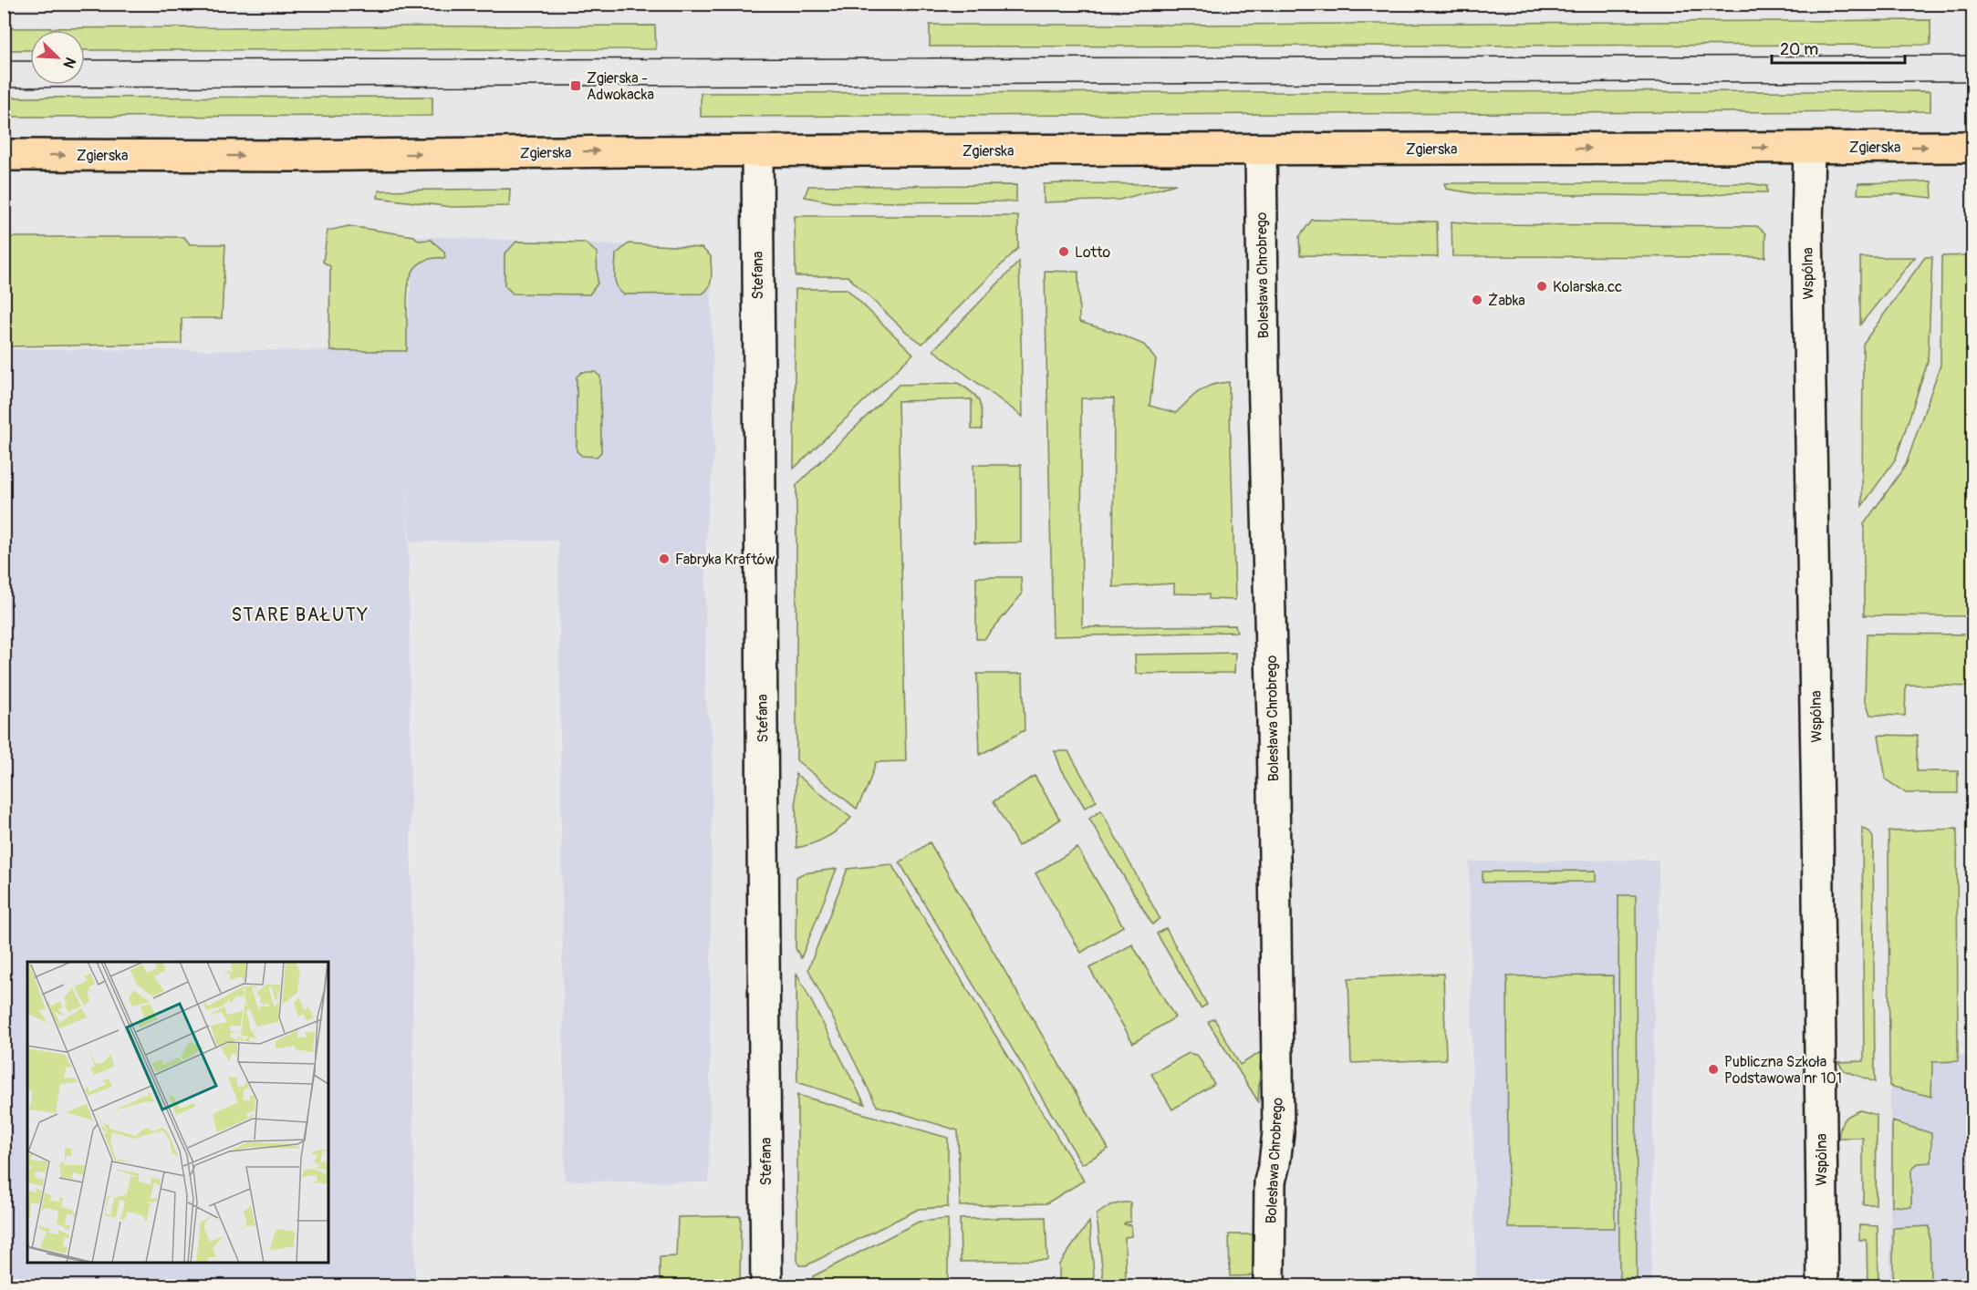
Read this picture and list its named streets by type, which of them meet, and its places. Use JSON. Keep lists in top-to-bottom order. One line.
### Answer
{"streets":{"main road":["Zgierska"],"street":["Wspólna","Stefana","Bolesława Chrobrego"]},"crossings":[["Zgierska","Wspólna"],["Zgierska","Stefana"],["Zgierska","Bolesława Chrobrego"]],"one_way":["Zgierska"],"districts":["STARE BAŁUTY"],"places":{"transit":["Zgierska - Adwokacka"],"other":["Lotto","Kolarska.cc","Żabka","Fabryka Kraftów","Publiczna Szkoła Podstawowa nr 101"]},"scale_bar":"20 m","north":"bottom right"}
